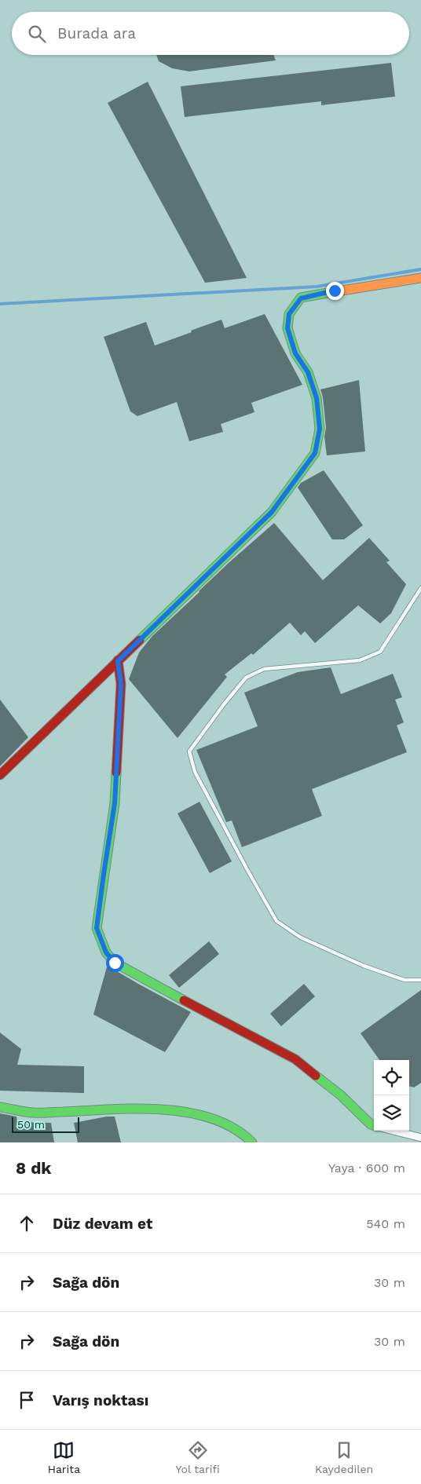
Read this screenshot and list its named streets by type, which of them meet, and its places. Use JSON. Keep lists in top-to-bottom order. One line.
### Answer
{"scale_bar":"50 m","page":{"search":"Burada ara","scale":"50 m","heading":["8 dk","Yaya · 600 m"],"list":[["Düz devam et","540 m"],["Sağa dön","30 m"],["Sağa dön","30 m"],"Varış noktası"],"nav":["Harita","Yol tarifi","Kaydedilen"]}}
